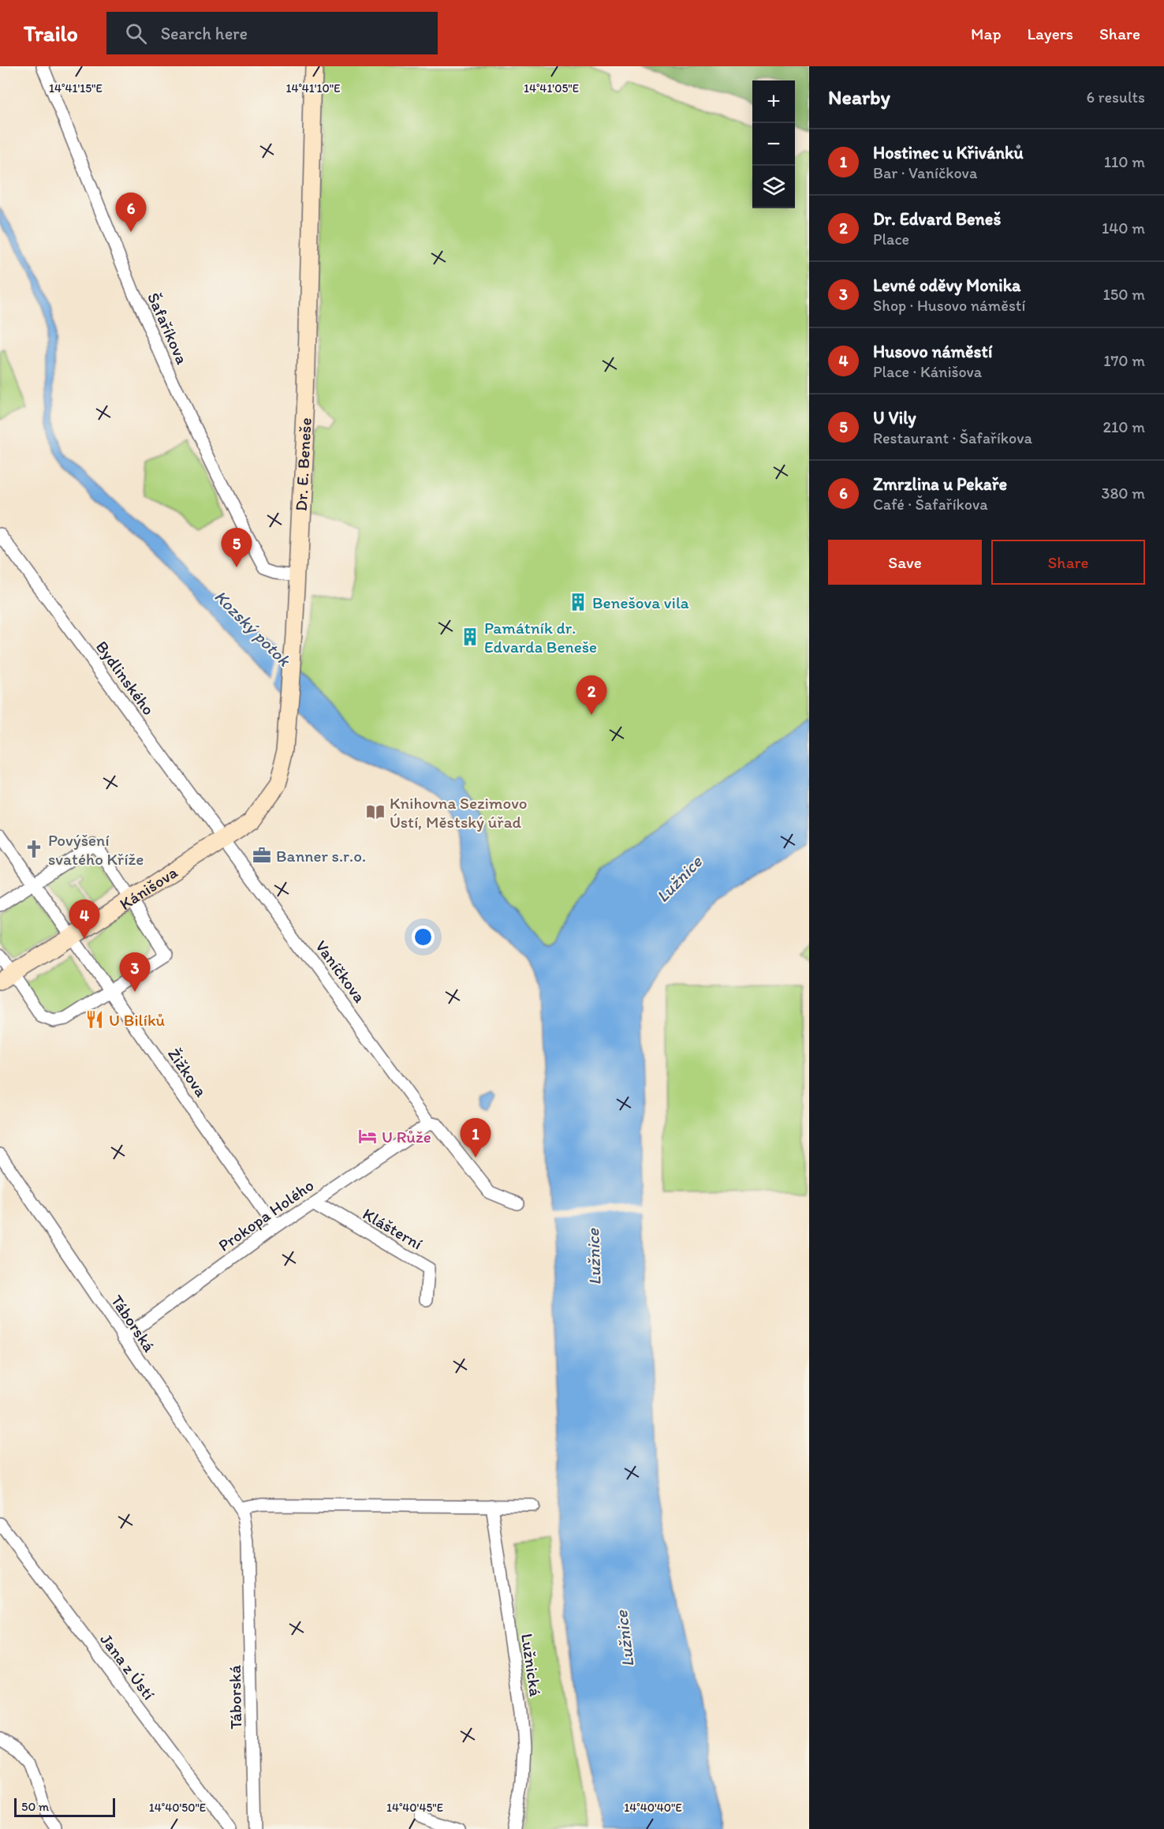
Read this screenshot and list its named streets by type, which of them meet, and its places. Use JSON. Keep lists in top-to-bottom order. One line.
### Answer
{"streets":{"street":["Šafaříkova","Dr. E. Beneše","Bydlinského","Kánišova","Vaníčkova","Žižkova","Prokopa Holého","Klášterní","Táborská","Lužnická","Jana z Ústí"]},"crossings":[["Šafaříkova","Dr. E. Beneše"],["Dr. E. Beneše","Bydlinského"],["Dr. E. Beneše","Kánišova"],["Dr. E. Beneše","Vaníčkova"],["Bydlinského","Kánišova"],["Bydlinského","Vaníčkova"],["Kánišova","Vaníčkova"],["Kánišova","Žižkova"],["Vaníčkova","Prokopa Holého"],["Žižkova","Prokopa Holého"],["Prokopa Holého","Klášterní"],["Prokopa Holého","Táborská"]],"water":["Kozský potok","Lužnice"],"places":{"building":["Benešova vila","Památník dr. Edvarda Beneše"],"library":["Knihovna Sezimovo Ústí, Městský úřad"],"church":["Povýšení svatého Kříže"],"office":["Banner s.r.o."],"restaurant":["U Bilíků"],"hotel":["U Růže"]},"scale_bar":"50 m","page":{"header":"Trailo","search":"Search here","nav":["Map","Layers","Share"],"heading":["Nearby","6 results"],"map_buttons":["+","−"],"list":[{"mark":"1","name":"Hostinec u Křivánků","note":"Bar · Vaníčkova","value":"110 m"},{"mark":"2","name":"Dr. Edvard Beneš","note":"Place","value":"140 m"},{"mark":"3","name":"Levné oděvy Monika","note":"Shop · Husovo náměstí","value":"150 m"},{"mark":"4","name":"Husovo náměstí","note":"Place · Kánišova","value":"170 m"},{"mark":"5","name":"U Vily","note":"Restaurant · Šafaříkova","value":"210 m"},{"mark":"6","name":"Zmrzlina u Pekaře","note":"Café · Šafaříkova","value":"380 m"}],"pins":["6","5","2","4","3","1"],"buttons":["Save","Share"],"scale":"50 m"},"coordinates":["14°41'15\"E","14°41'10\"E","14°41'05\"E","14°40'50\"E","14°40'45\"E","14°40'40\"E"]}
